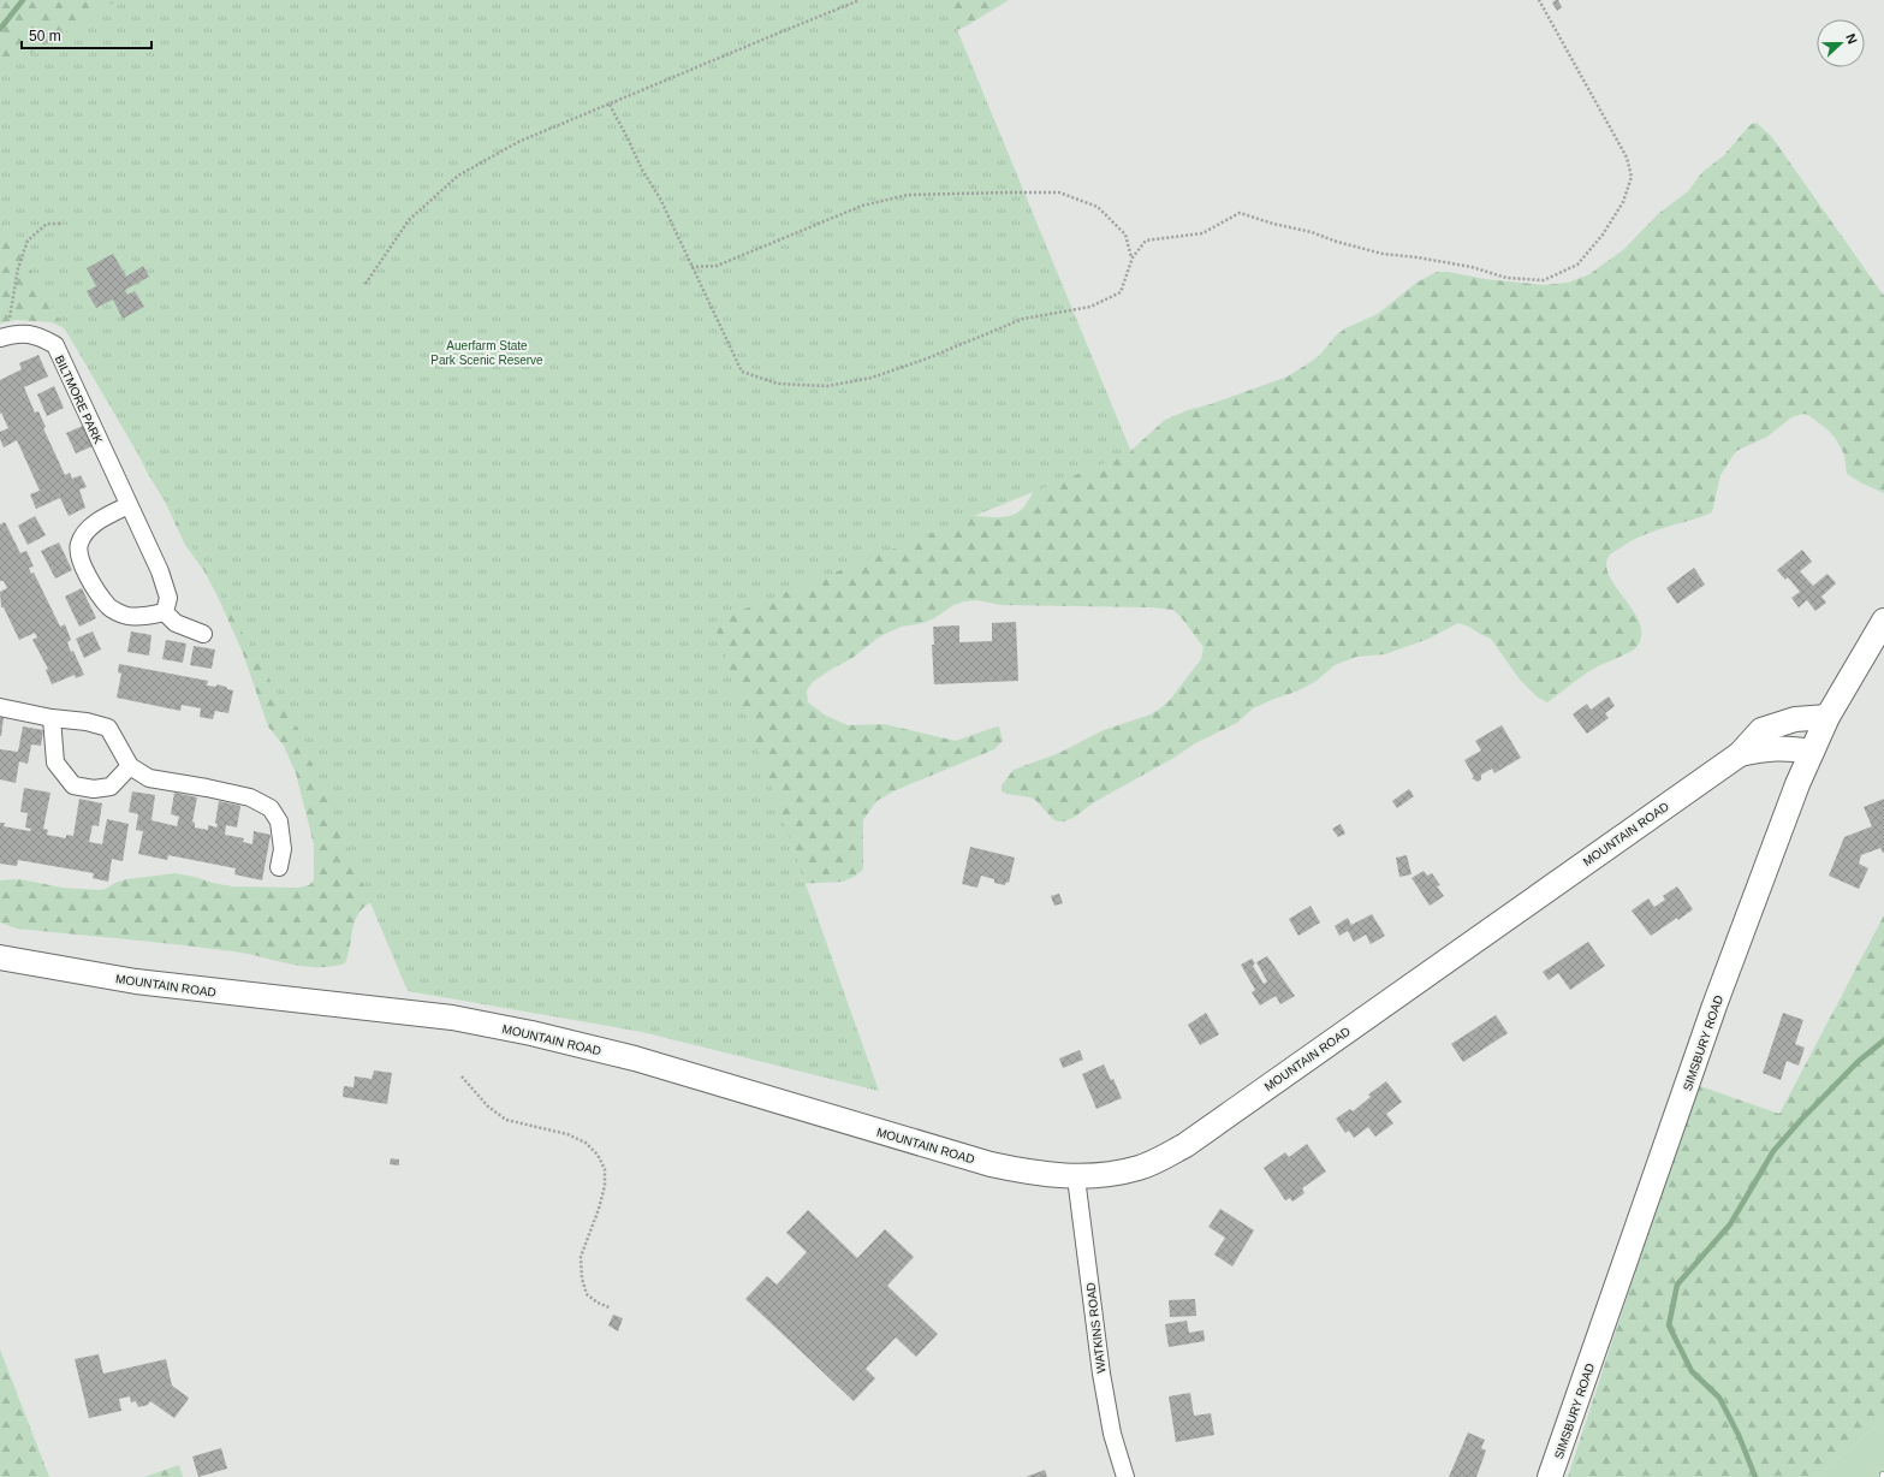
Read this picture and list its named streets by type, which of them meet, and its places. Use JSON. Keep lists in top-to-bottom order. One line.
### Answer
{"streets":{"main road":["MOUNTAIN ROAD","SIMSBURY ROAD"],"street":["BILTMORE PARK","WATKINS ROAD"]},"crossings":[["MOUNTAIN ROAD","SIMSBURY ROAD"],["MOUNTAIN ROAD","WATKINS ROAD"]],"parks":["Auerfarm State Park Scenic Reserve"],"scale_bar":"50 m","north":"right"}
